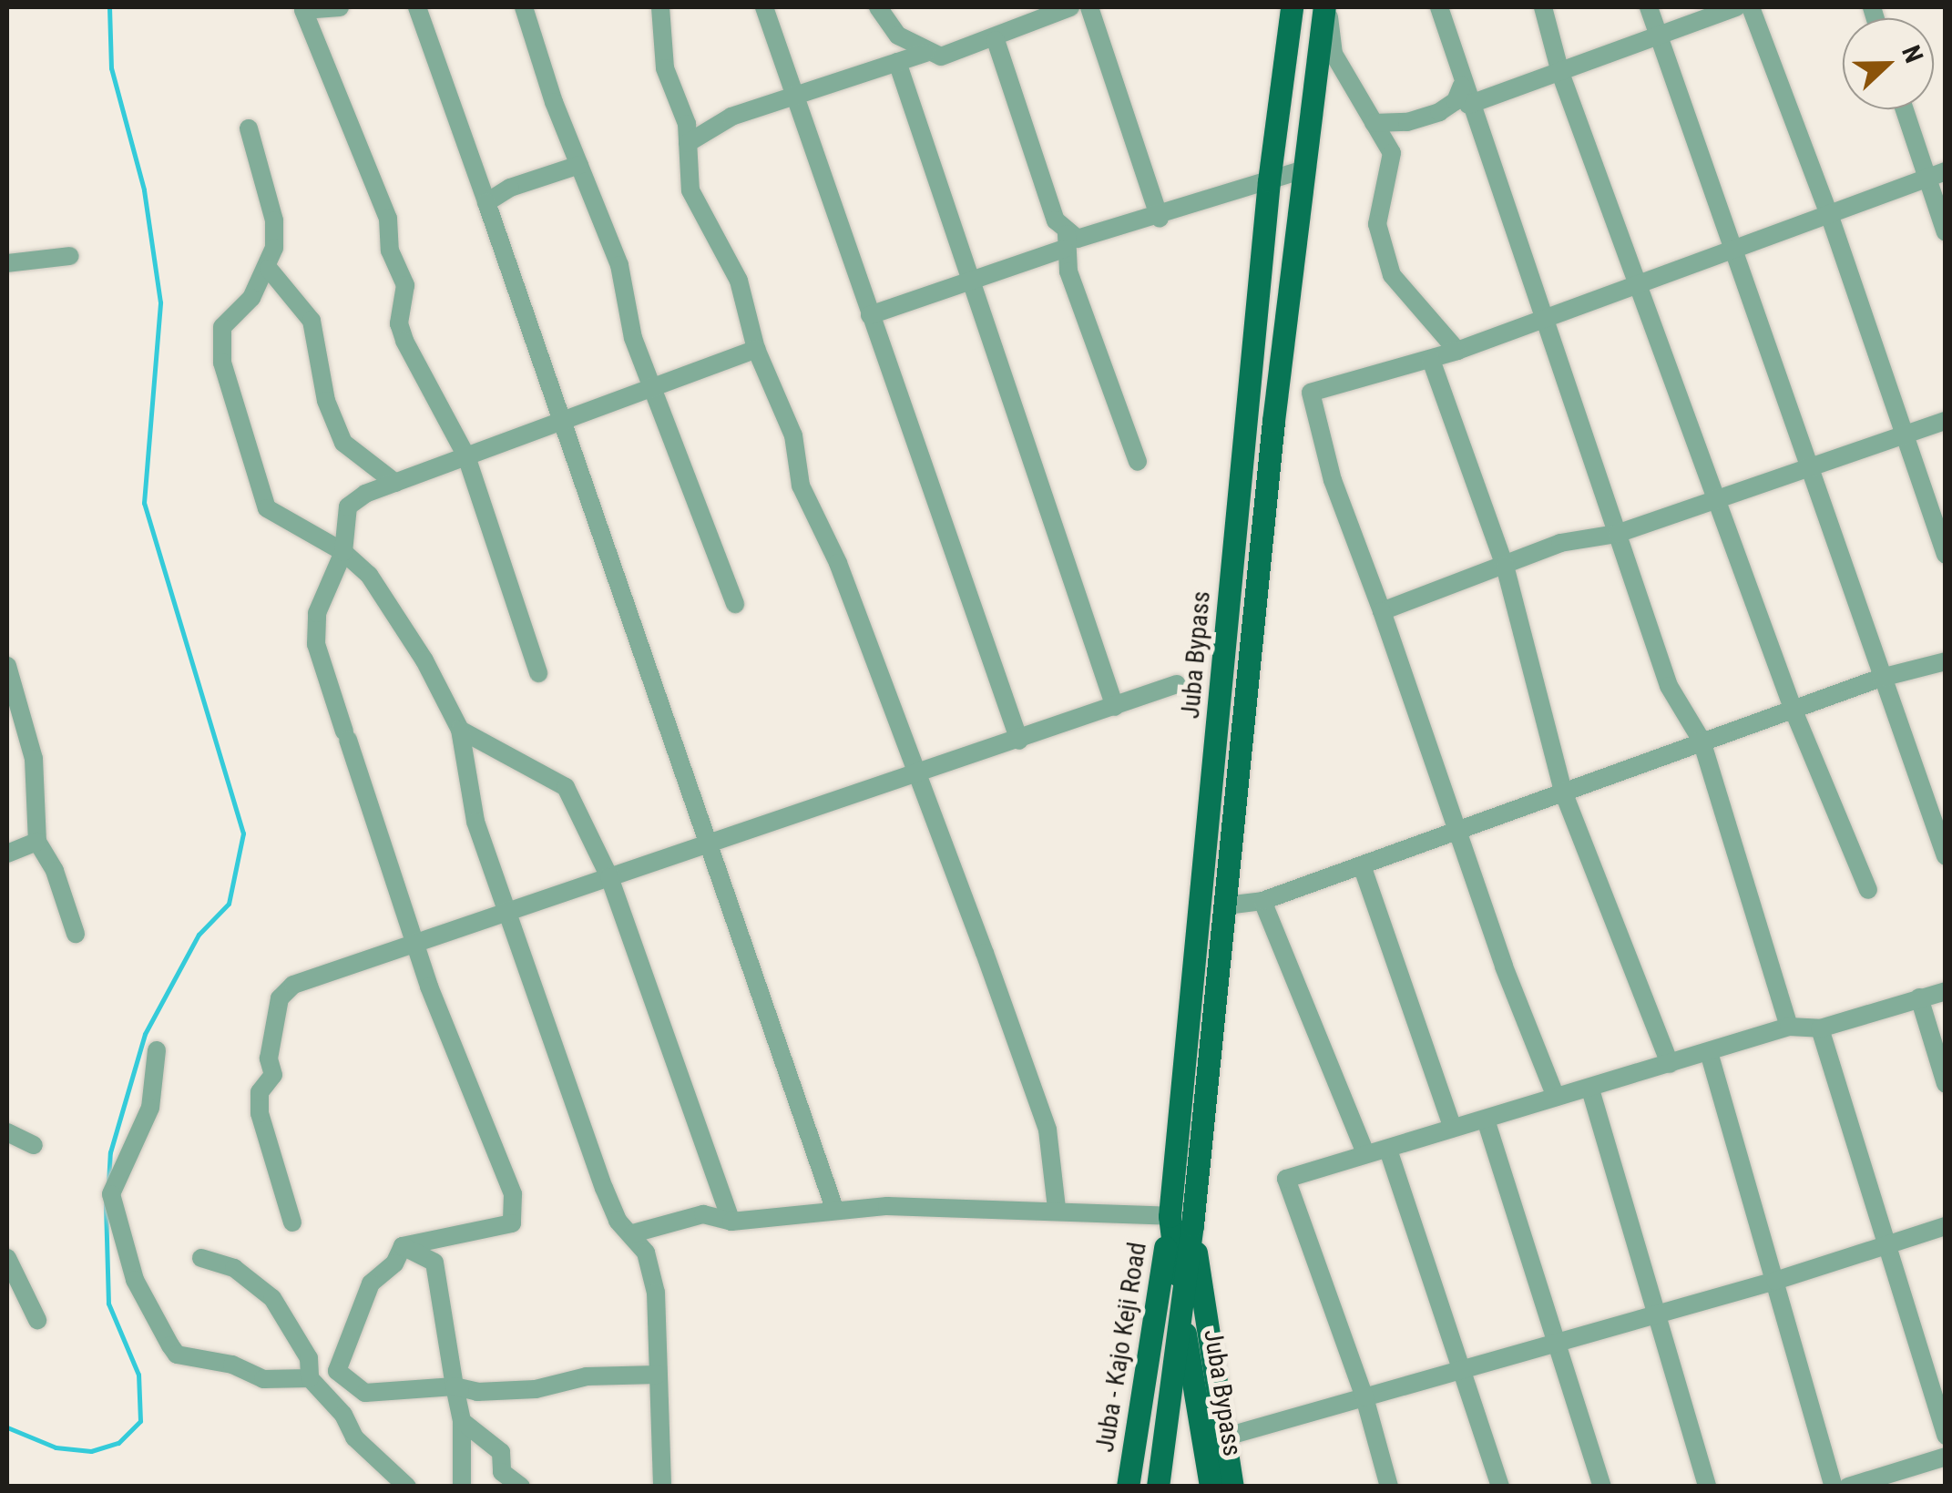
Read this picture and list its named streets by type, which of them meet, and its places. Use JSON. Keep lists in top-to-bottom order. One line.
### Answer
{"streets":{"main road":["Juba Bypass","Juba - Kajo Keji Road"]},"crossings":[["Juba Bypass","Juba - Kajo Keji Road"]],"north":"right"}
